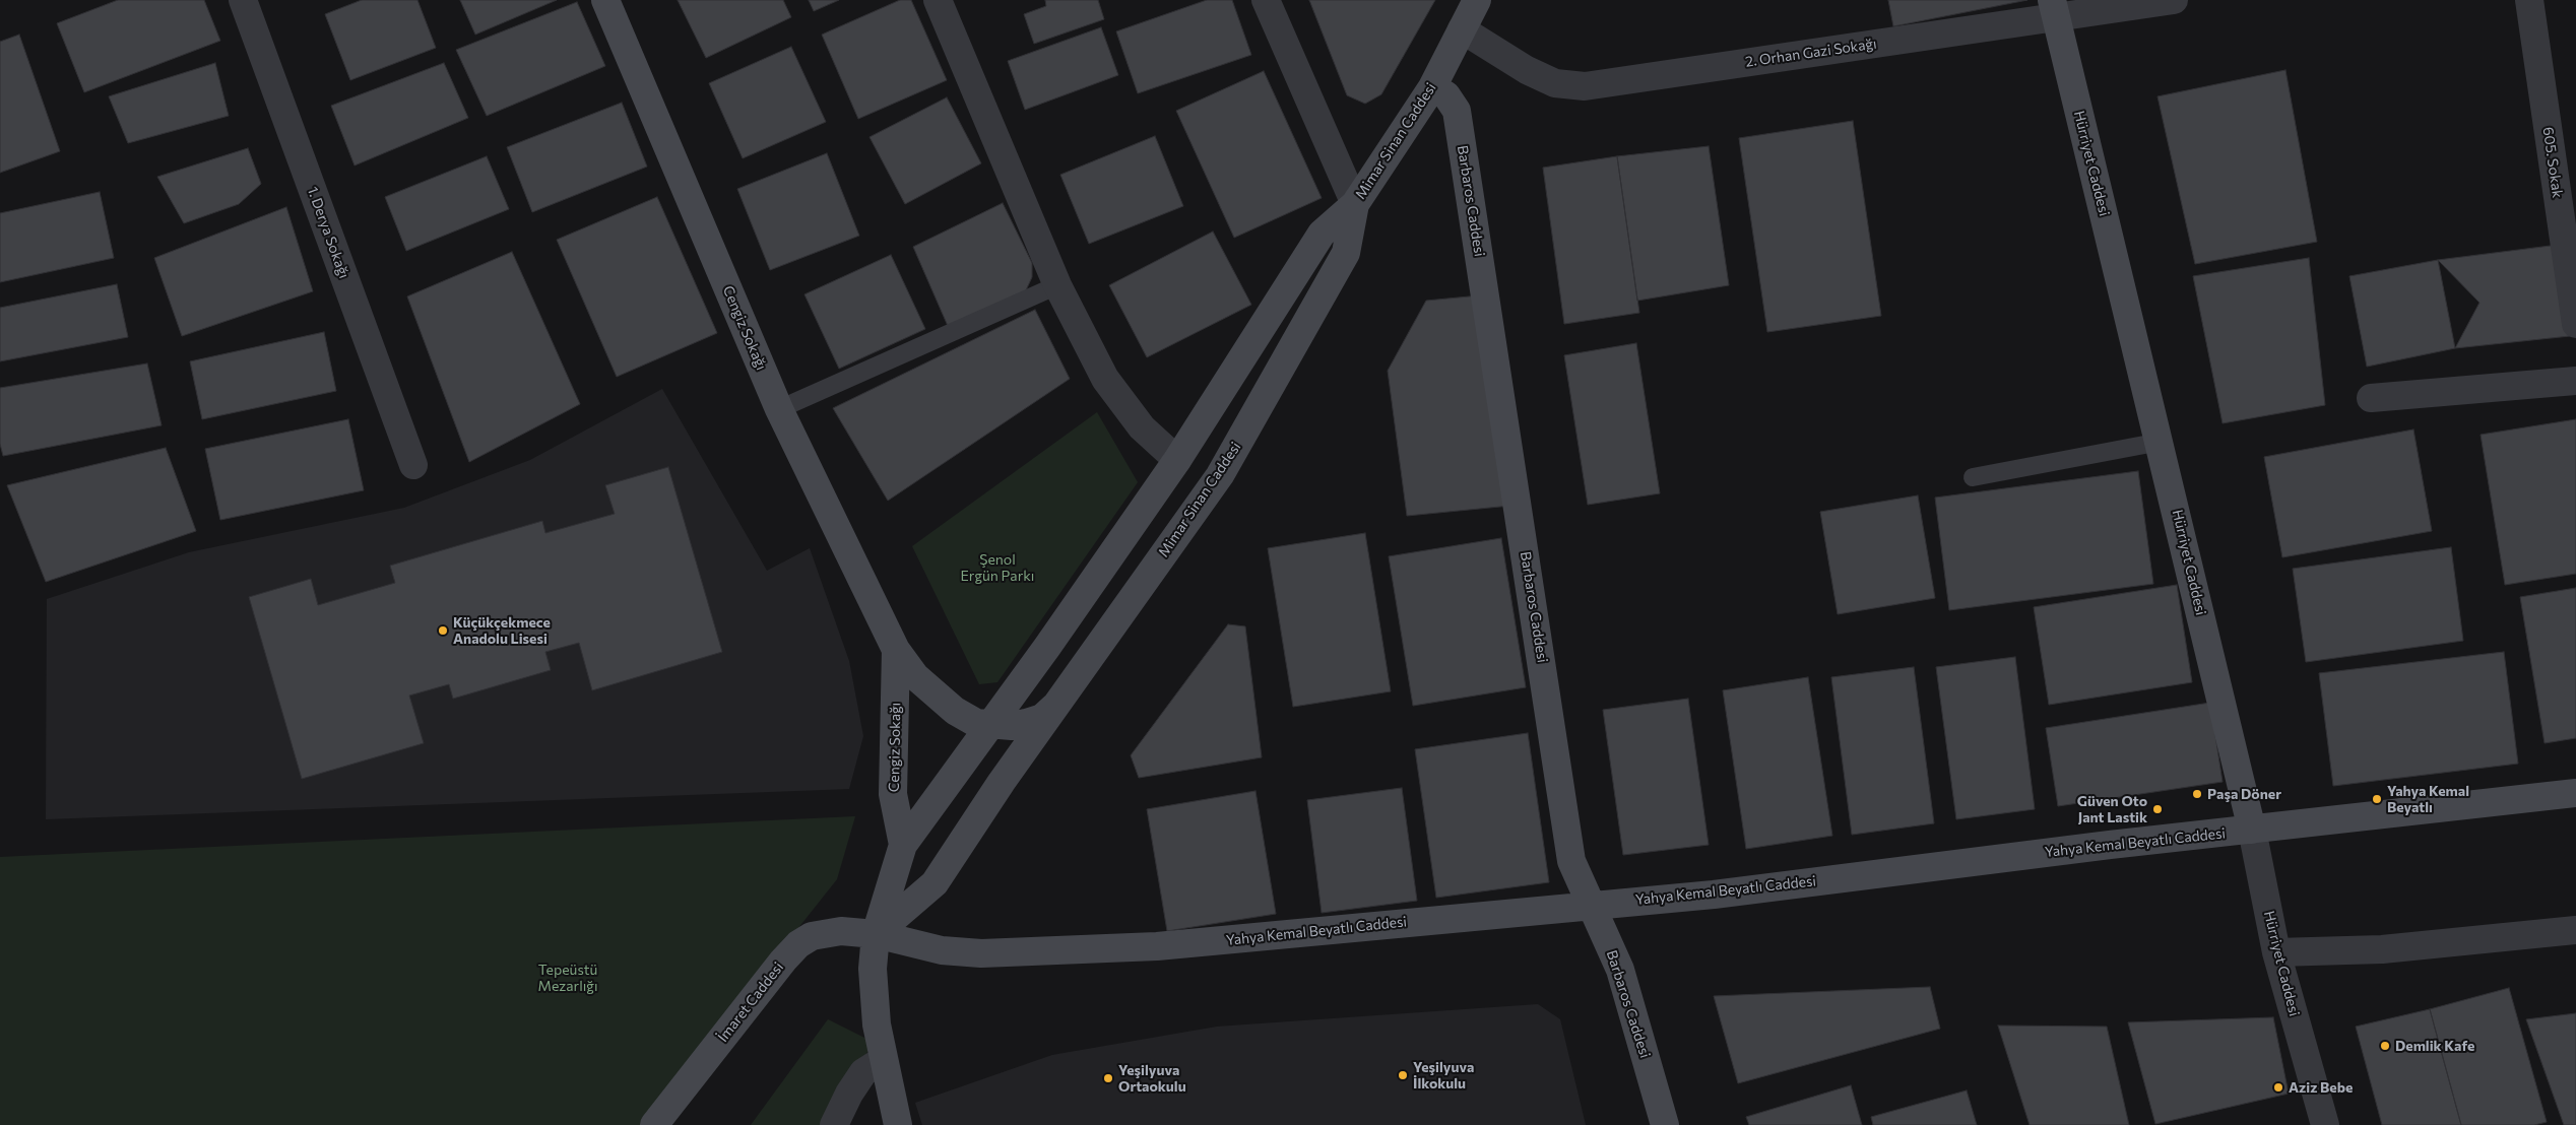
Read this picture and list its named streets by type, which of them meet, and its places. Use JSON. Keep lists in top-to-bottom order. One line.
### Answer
{"streets":{"street":["2. Orhan Gazi Sokağı","Mimar Sinan Caddesi","605. Sokak","Hürriyet Caddesi","Barbaros Caddesi","1. Derya Sokağı","Cengiz Sokağı","Yahya Kemal Beyatlı Caddesi","İmaret Caddesi"]},"crossings":[["2. Orhan Gazi Sokağı","Mimar Sinan Caddesi"],["2. Orhan Gazi Sokağı","Hürriyet Caddesi"],["Mimar Sinan Caddesi","Barbaros Caddesi"],["Mimar Sinan Caddesi","Cengiz Sokağı"],["Mimar Sinan Caddesi","Yahya Kemal Beyatlı Caddesi"],["Mimar Sinan Caddesi","İmaret Caddesi"],["Hürriyet Caddesi","Yahya Kemal Beyatlı Caddesi"],["Barbaros Caddesi","Yahya Kemal Beyatlı Caddesi"],["Yahya Kemal Beyatlı Caddesi","İmaret Caddesi"]],"parks":["Şenol Ergün Parkı","Tepeüstü Mezarlığı"],"places":["Küçükçekmece Anadolu Lisesi","Paşa Döner","Yahya Kemal Beyatlı","Güven Oto Jant Lastik","Demlik Kafe","Yeşilyuva İlkokulu","Yeşilyuva Ortaokulu","Aziz Bebe"]}
